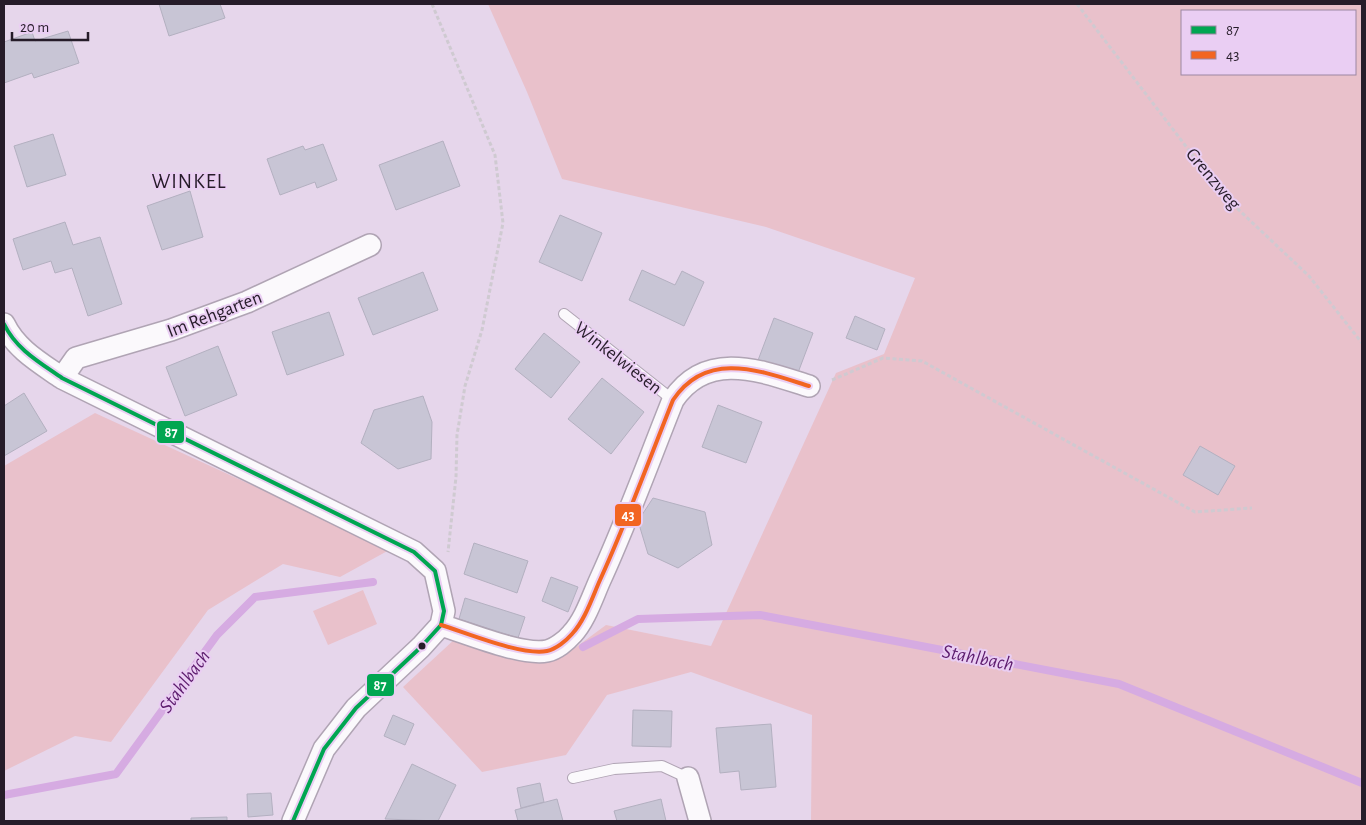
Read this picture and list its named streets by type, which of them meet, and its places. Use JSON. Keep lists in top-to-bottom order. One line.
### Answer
{"streets":{"street":["Im Rehgarten","Winkelwiesen"],"path":["Grenzweg"]},"districts":["WINKEL"],"water":["Stahlbach"],"lines":["transit line 87","transit line 43"],"legend":["87","43"],"scale_bar":"20 m"}
